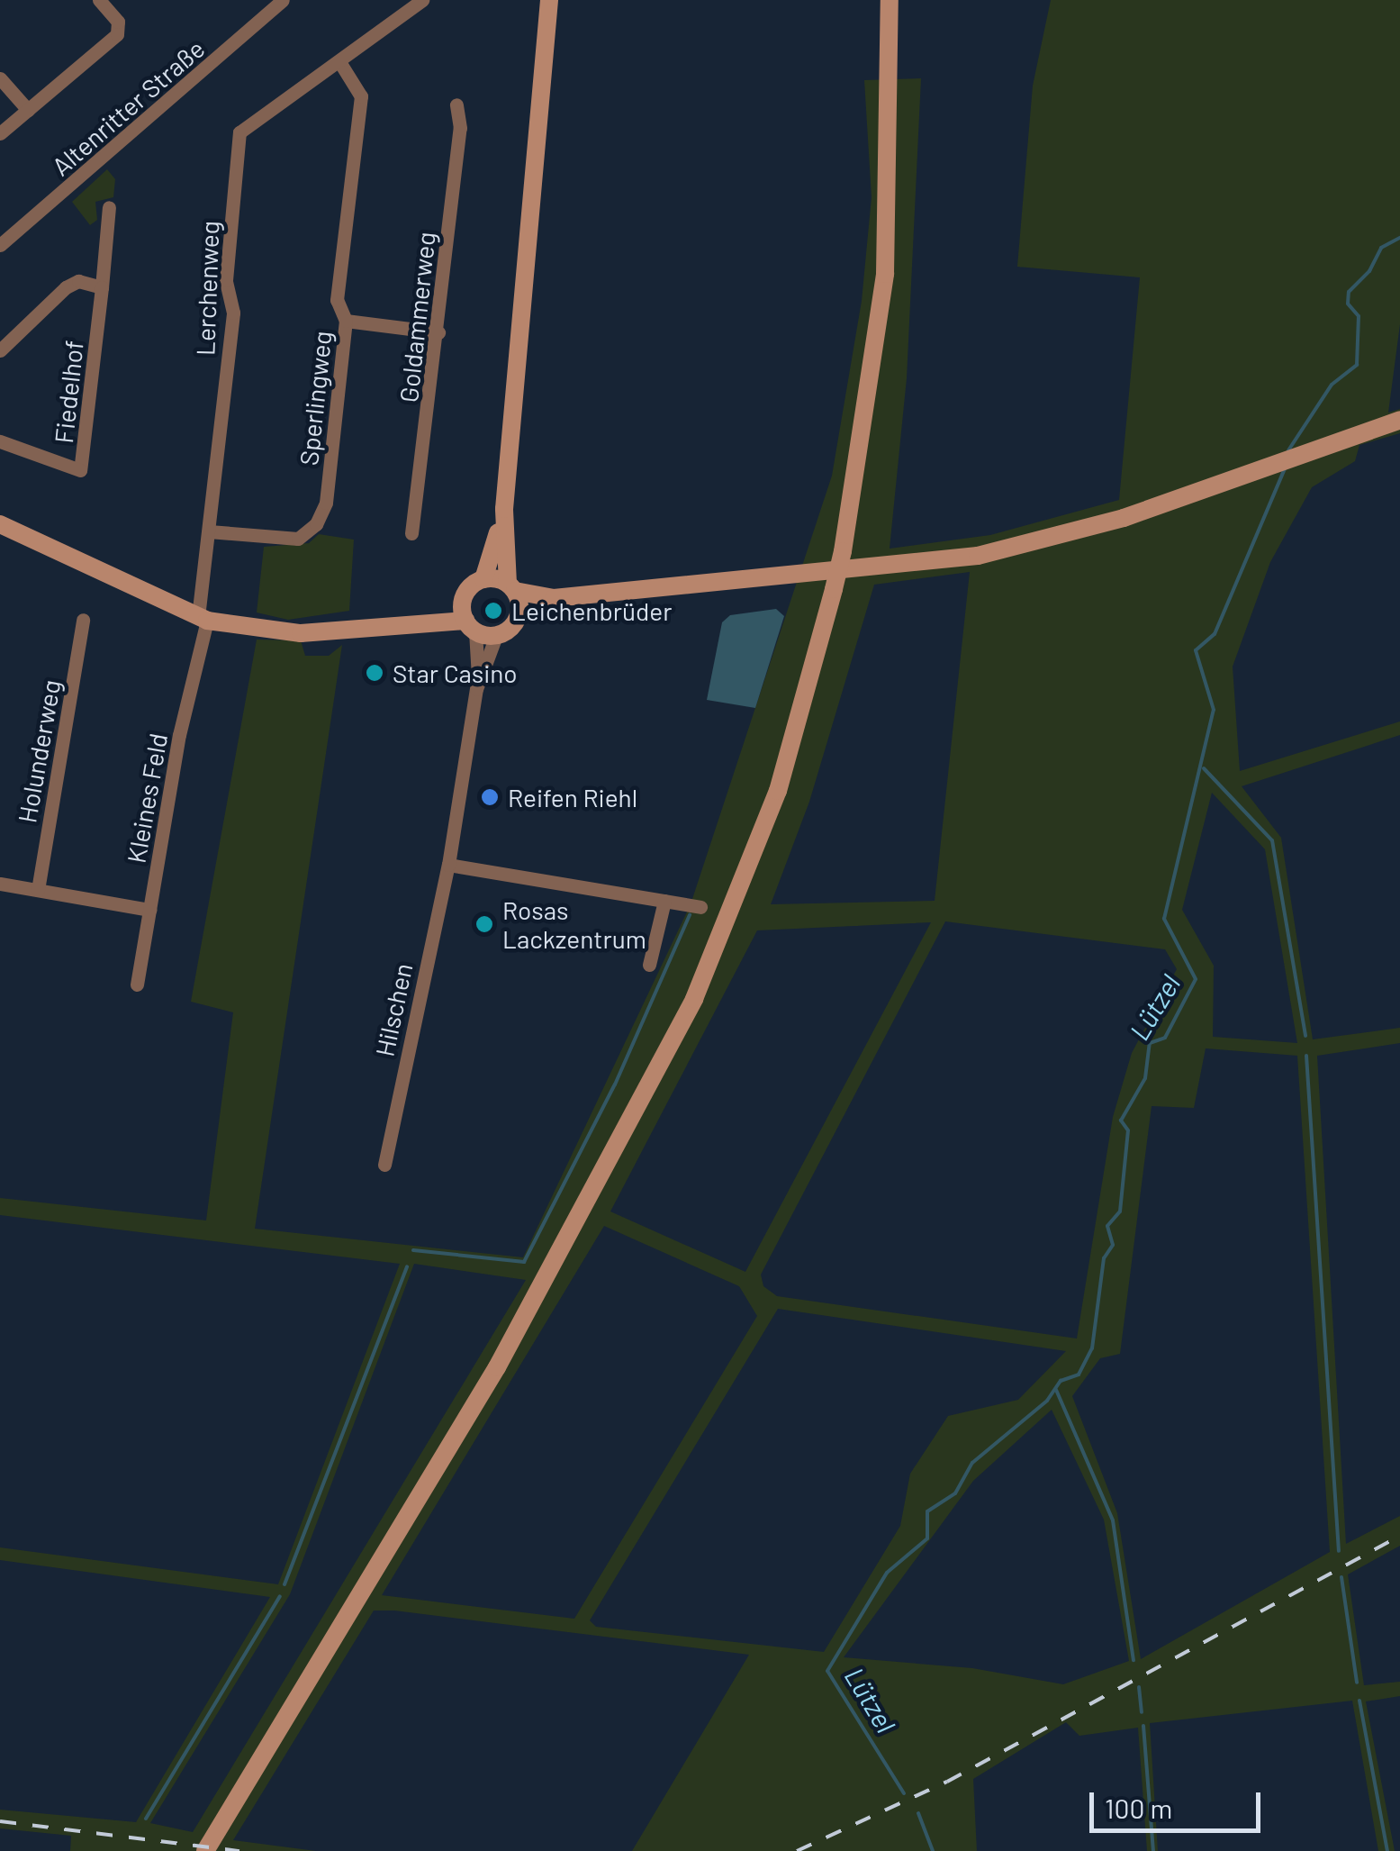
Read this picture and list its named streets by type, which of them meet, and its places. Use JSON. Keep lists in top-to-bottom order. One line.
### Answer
{"streets":{"street":["Altenritter Straße","Lerchenweg","Goldammerweg","Fiedelhof","Sperlingweg","Holunderweg","Kleines Feld","Hilschen"]},"crossings":[["Lerchenweg","Sperlingweg"],["Lerchenweg","Kleines Feld"]],"water":["Lützel"],"places":["Leichenbrüder","Star Casino","Reifen Riehl","Rosas Lackzentrum"],"scale_bar":"100 m"}
